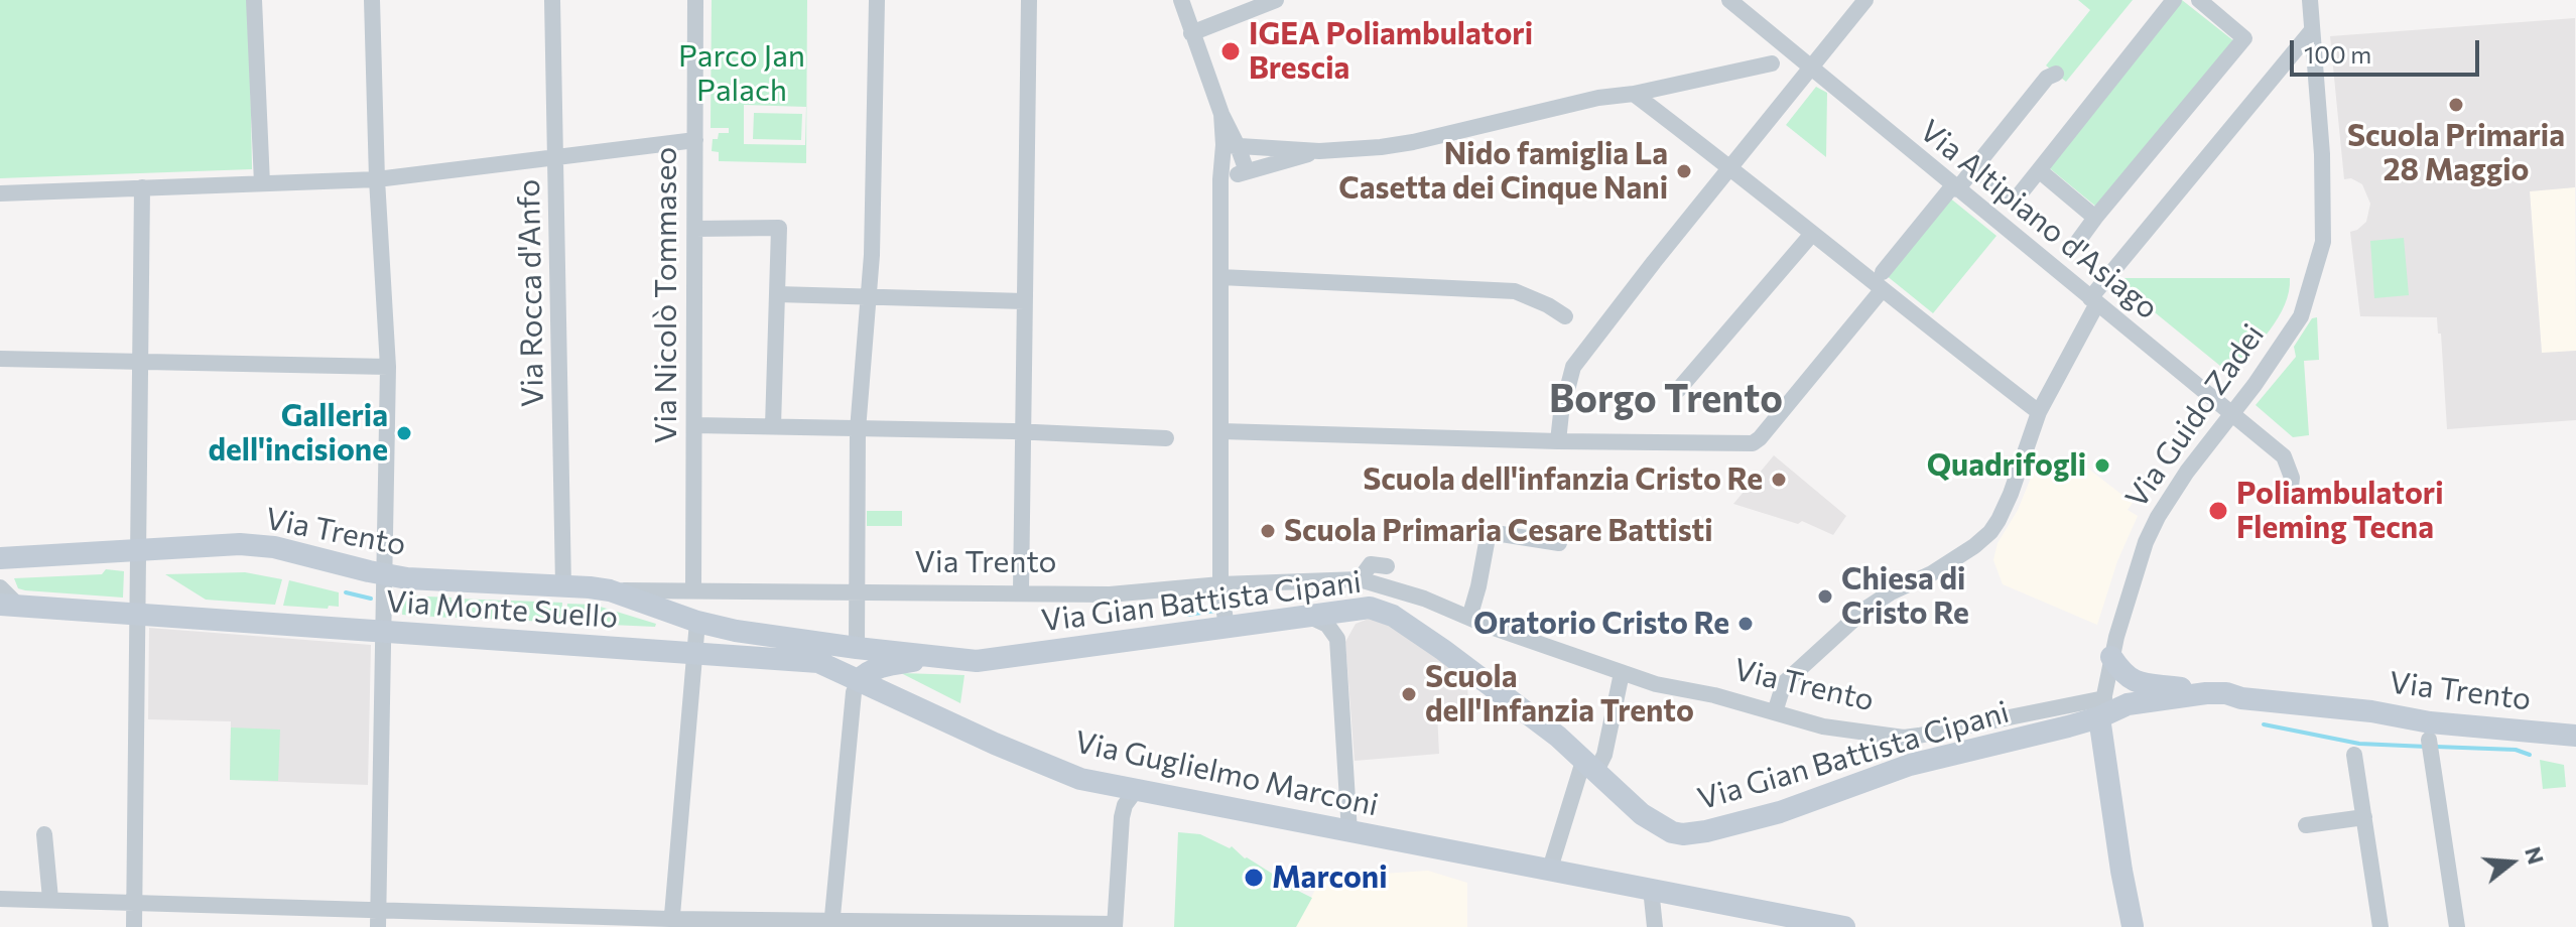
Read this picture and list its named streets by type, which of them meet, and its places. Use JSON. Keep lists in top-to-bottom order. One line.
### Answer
{"streets":{"main road":["Via Guido Zadei","Via Trento","Via Gian Battista Cipani","Via Monte Suello","Via Guglielmo Marconi"],"street":["Via Altipiano d'Asiago","Via Rocca d'Anfo","Via Nicolò Tommaseo"]},"crossings":[["Via Altipiano d'Asiago","Via Guido Zadei"],["Via Rocca d'Anfo","Via Trento"],["Via Nicolò Tommaseo","Via Trento"],["Via Guido Zadei","Via Trento"],["Via Guido Zadei","Via Gian Battista Cipani"],["Via Trento","Via Gian Battista Cipani"],["Via Monte Suello","Via Guglielmo Marconi"]],"districts":["Borgo Trento"],"parks":["Parco Jan Palach"],"places":["IGEA Poliambulatori Brescia","Scuola Primaria 28 Maggio","Nido famiglia La Casetta dei Cinque Nani","Galleria dell'incisione","Quadrifogli","Scuola dell'infanzia Cristo Re","Poliambulatori Fleming Tecna","Scuola Primaria Cesare Battisti","Chiesa di Cristo Re","Oratorio Cristo Re","Scuola dell'Infanzia Trento","Marconi"],"scale_bar":"100 m","north":"right"}
